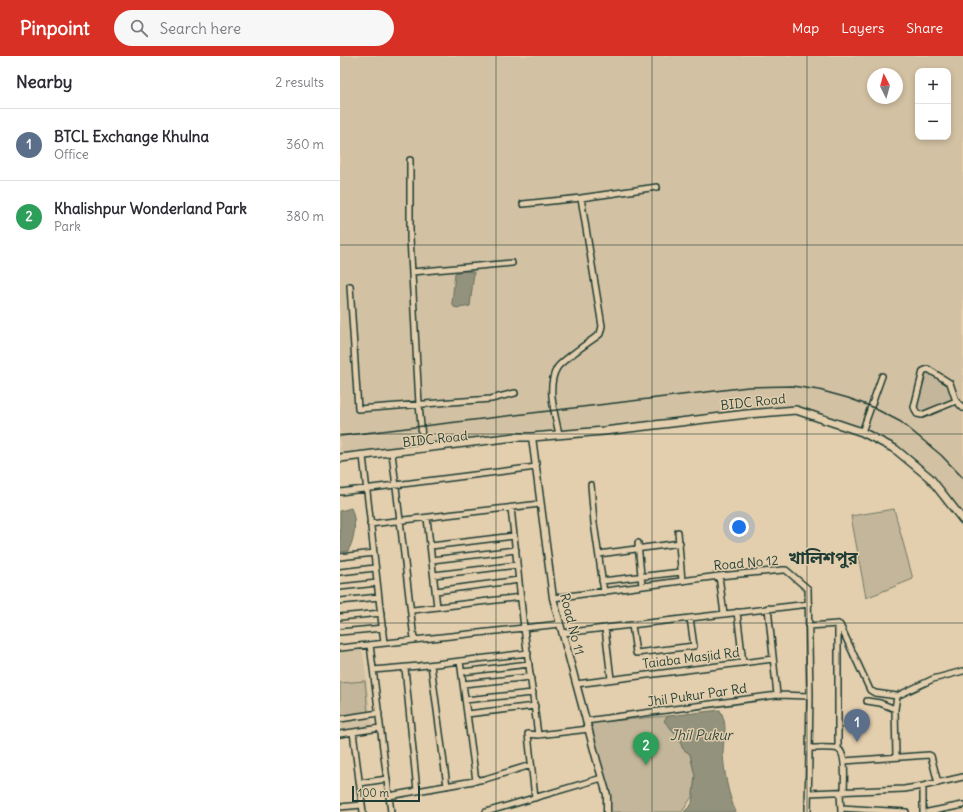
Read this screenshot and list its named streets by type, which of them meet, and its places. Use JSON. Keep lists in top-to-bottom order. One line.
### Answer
{"streets":{"main road":["BIDC Road"],"street":["Road No 12","Road No 11","Taiaba Masjid Rd","Jhil Pukur Par Rd"]},"crossings":[["BIDC Road","Road No 11"],["Road No 12","Road No 11"],["Road No 12","Jhil Pukur Par Rd"],["Road No 11","Taiaba Masjid Rd"],["Road No 11","Jhil Pukur Par Rd"]],"districts":["খালিশপুর"],"water":["Jhil Pukur"],"scale_bar":"100 m","north":"top","page":{"header":"Pinpoint","search":"Search here","nav":["Map","Layers","Share"],"heading":["Nearby","2 results"],"map_buttons":["+","−"],"list":[{"mark":"1","name":"BTCL Exchange Khulna","note":"Office","value":"360 m"},{"mark":"2","name":"Khalishpur Wonderland Park","note":"Park","value":"380 m"}],"pins":["1","2"],"scale":"100 m"}}
